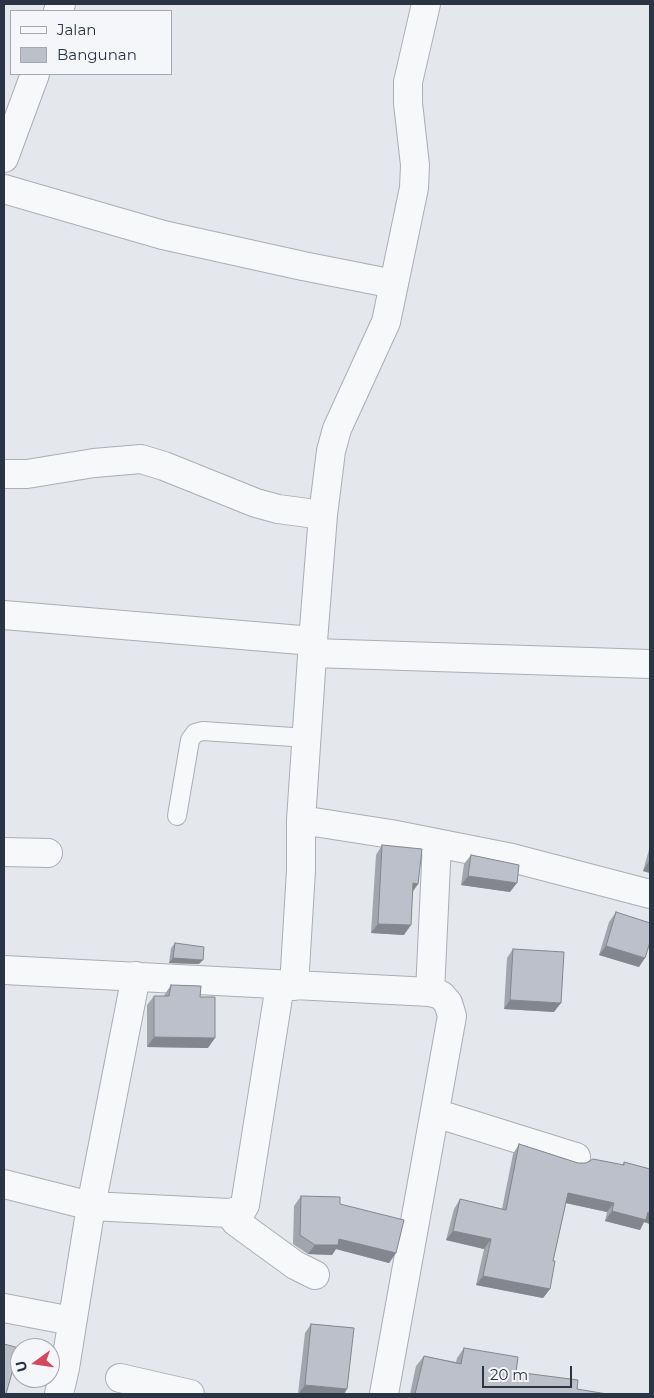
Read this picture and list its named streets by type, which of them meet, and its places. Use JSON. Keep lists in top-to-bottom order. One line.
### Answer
{"legend":["Jalan","Bangunan"],"scale_bar":"20 m","north":"left"}
